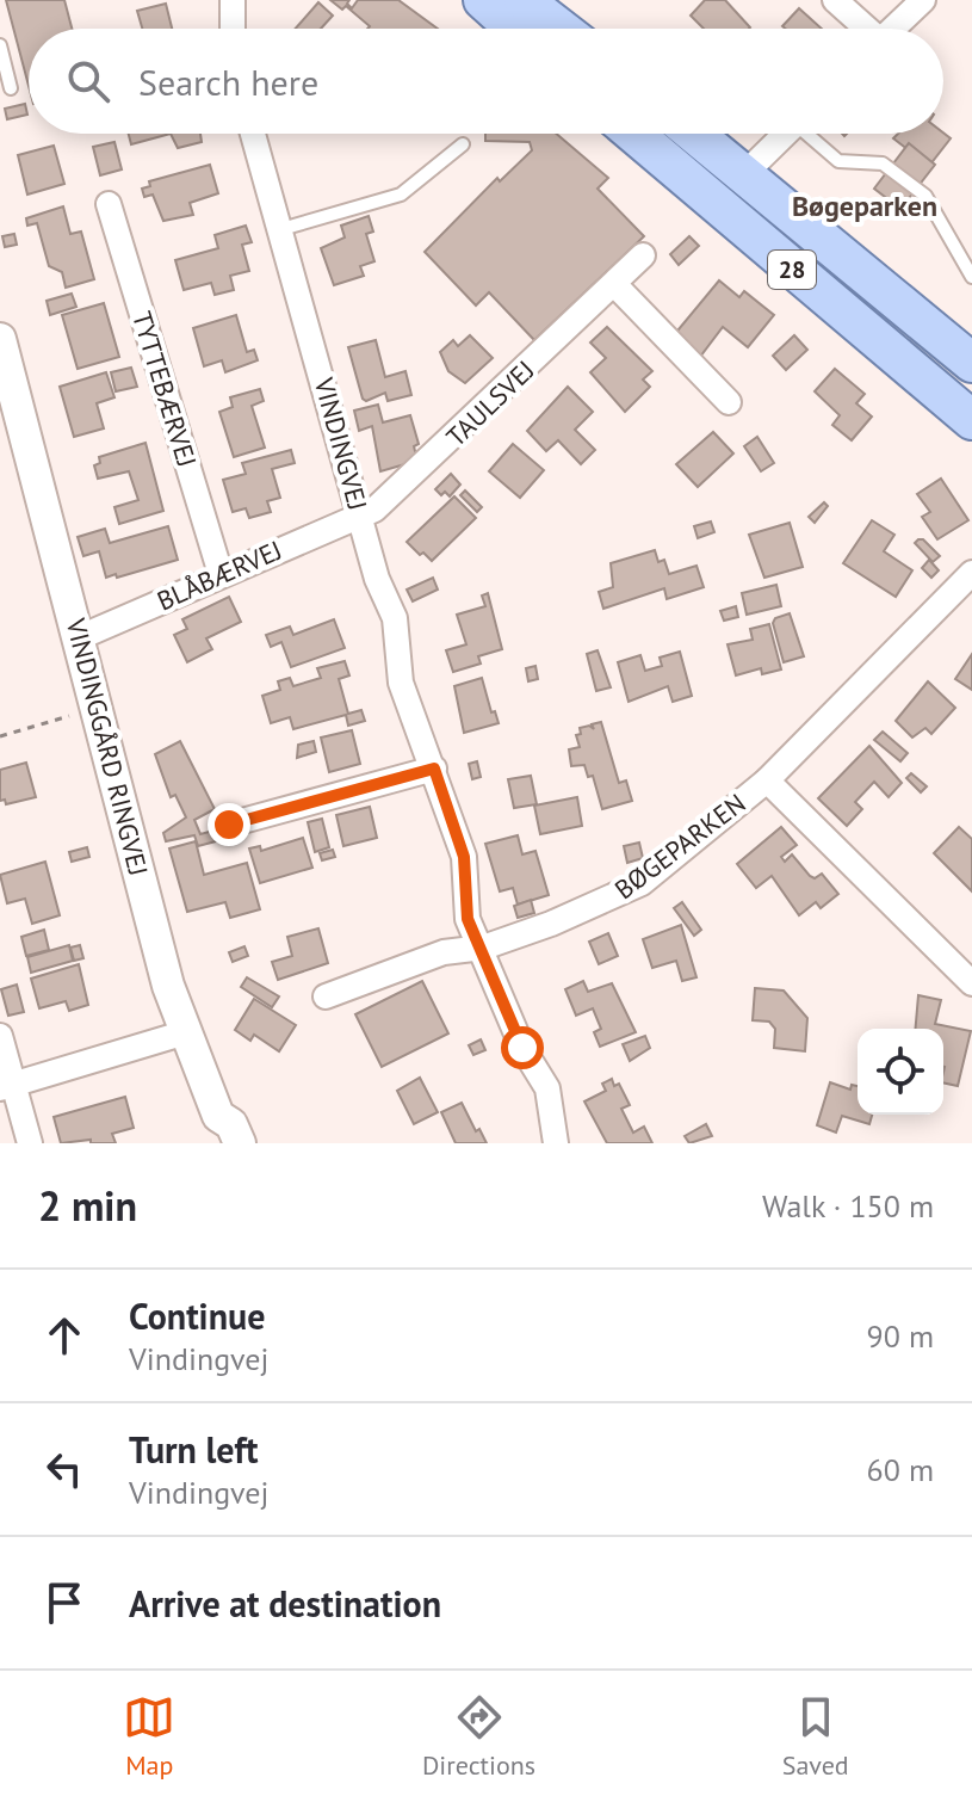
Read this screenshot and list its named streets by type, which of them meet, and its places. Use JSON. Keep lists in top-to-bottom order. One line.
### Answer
{"streets":{"main road":["28"],"street":["TYTTEBÆRVEJ","TAULSVEJ","VINDINGVEJ","BLÅBÆRVEJ","VINDINGGÅRD RINGVEJ","BØGEPARKEN"]},"crossings":[["TYTTEBÆRVEJ","BLÅBÆRVEJ"],["TAULSVEJ","VINDINGVEJ"],["TAULSVEJ","BLÅBÆRVEJ"],["VINDINGVEJ","BLÅBÆRVEJ"],["VINDINGVEJ","BØGEPARKEN"],["BLÅBÆRVEJ","VINDINGGÅRD RINGVEJ"]],"districts":["Bøgeparken"],"page":{"search":"Search here","heading":["2 min","Walk · 150 m"],"list":[["Continue","Vindingvej","90 m"],["Turn left","Vindingvej","60 m"],"Arrive at destination"],"nav":["Map","Directions","Saved"]}}
